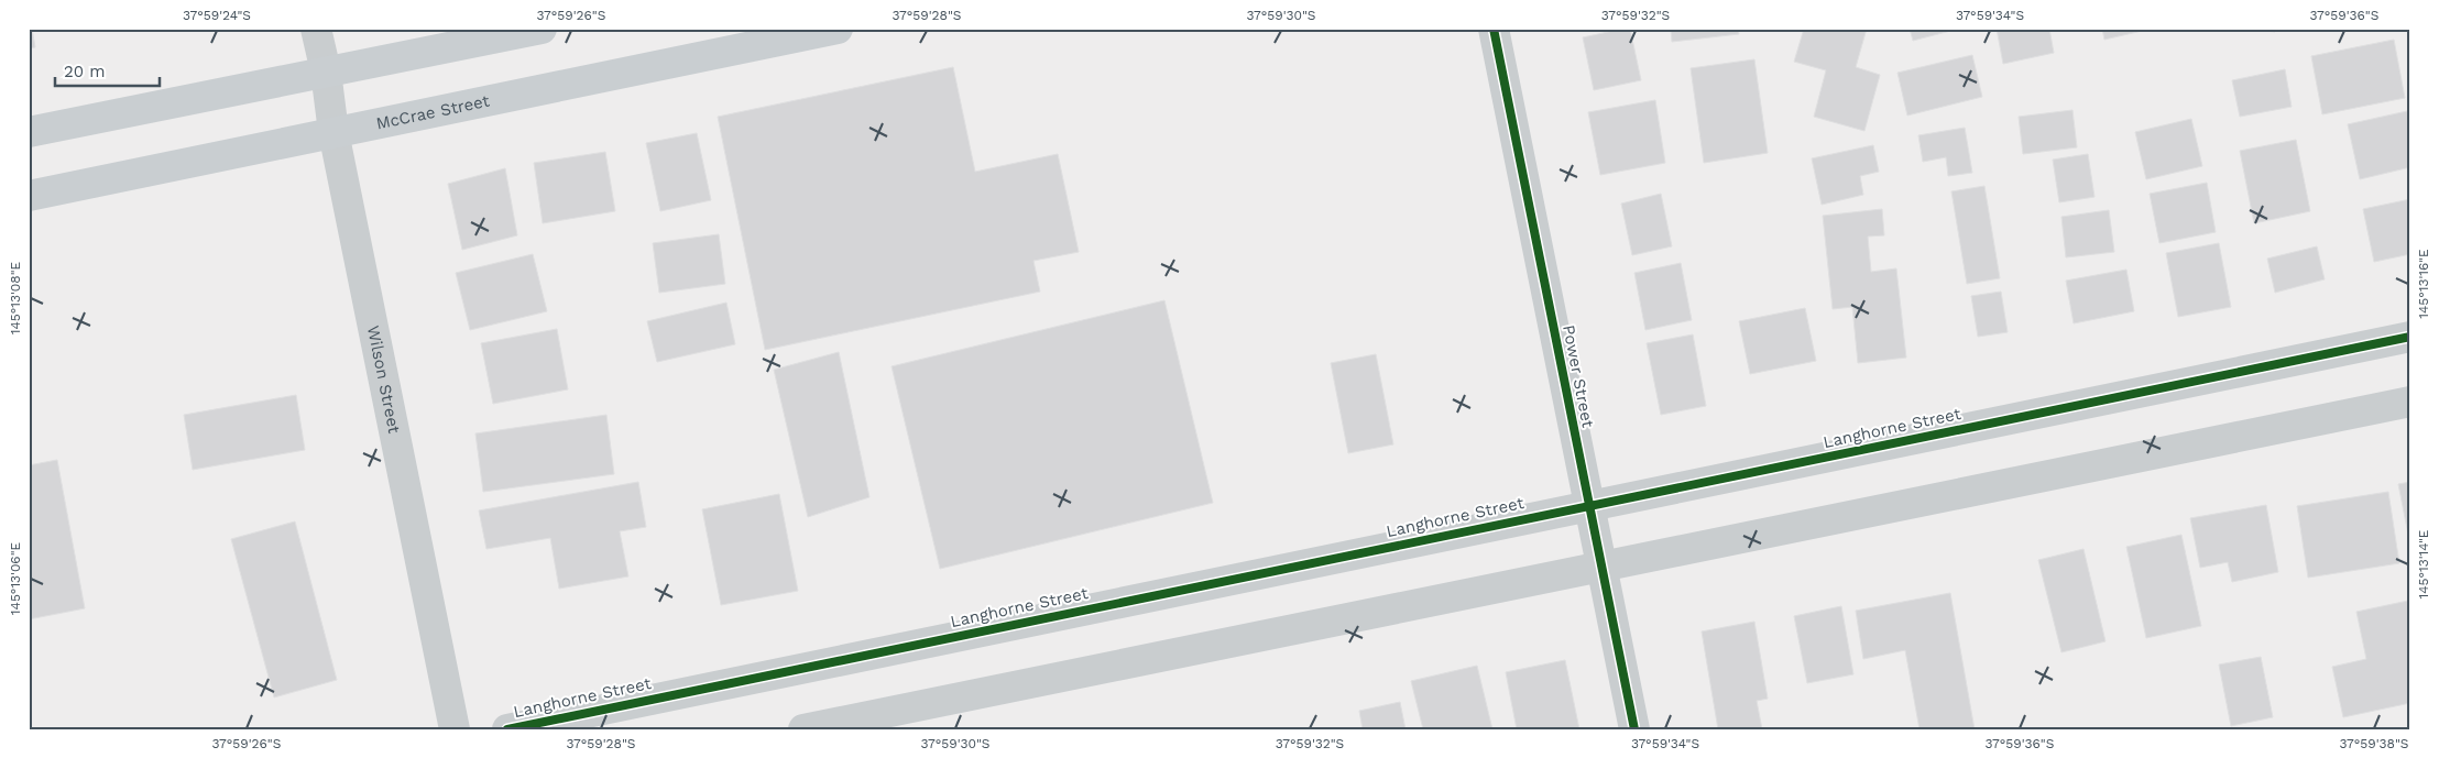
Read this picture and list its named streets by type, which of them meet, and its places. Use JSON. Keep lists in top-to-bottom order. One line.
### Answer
{"streets":{"main road":["McCrae Street"],"street":["Power Street","Wilson Street","Langhorne Street"]},"crossings":[["McCrae Street","Wilson Street"],["Power Street","Langhorne Street"]],"scale_bar":"20 m","coordinates":["37°59'24\"S","37°59'26\"S","37°59'28\"S","37°59'30\"S","37°59'32\"S","37°59'34\"S","37°59'36\"S","145°13'16\"E","145°13'08\"E","145°13'14\"E","145°13'06\"E","37°59'38\"S"]}
